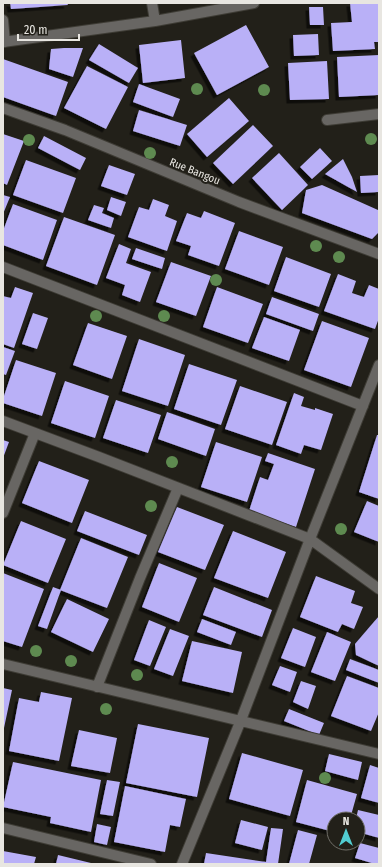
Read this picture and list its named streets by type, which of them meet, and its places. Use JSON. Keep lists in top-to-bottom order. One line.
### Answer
{"streets":{"street":["Rue Bangou"]},"scale_bar":"20 m","north":"top"}
